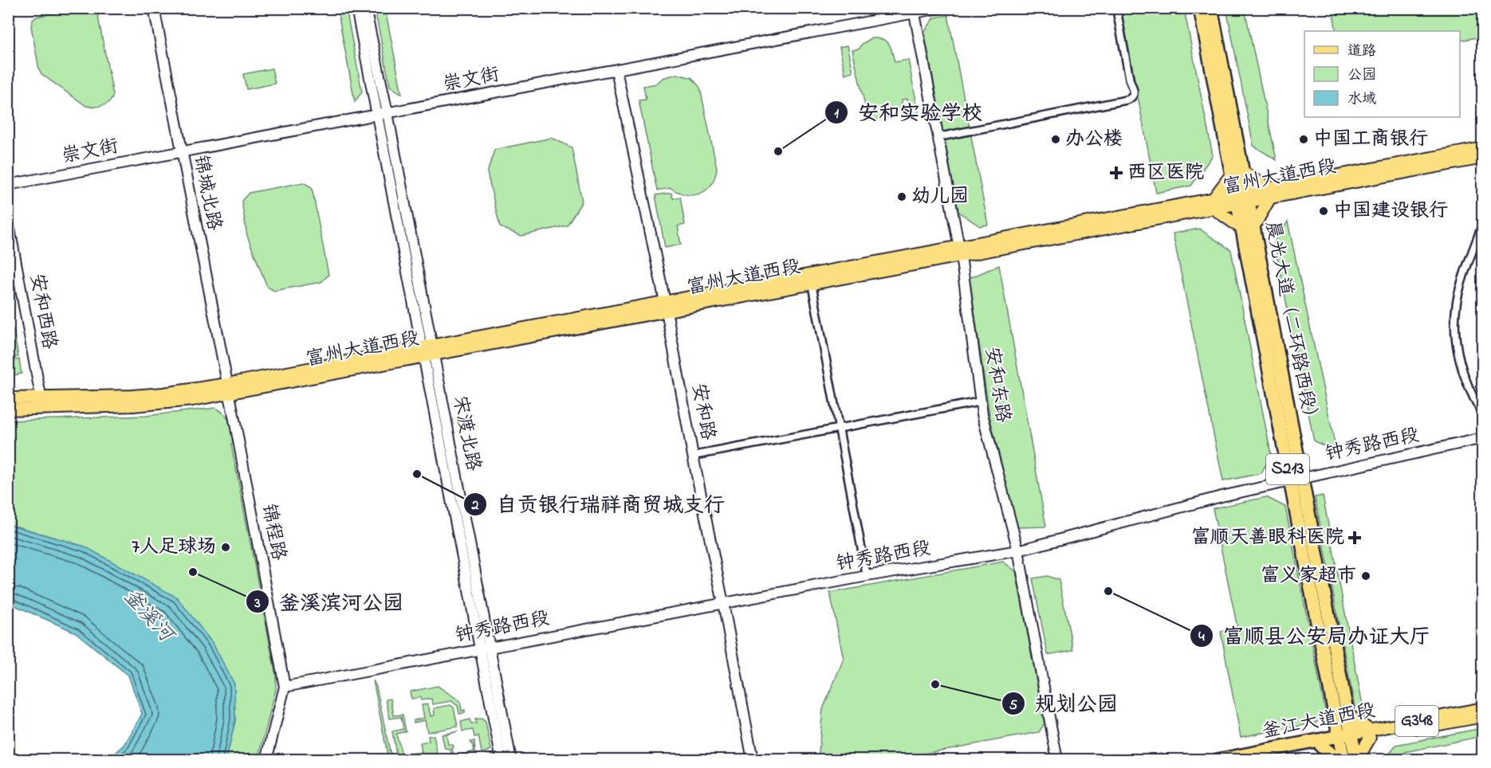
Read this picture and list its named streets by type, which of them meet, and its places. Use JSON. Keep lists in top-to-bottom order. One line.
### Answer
{"streets":{"highway":["晨光大道（二环路西段）","S213","G348","釜江大道西段"],"main road":["富州大道西段"],"street":["崇文街","锦城北路","安和西路","安和东路","安和路","宋渡北路","钟秀路西段","锦程路"]},"crossings":[["崇文街","锦城北路"],["崇文街","安和东路"],["崇文街","安和路"],["崇文街","宋渡北路"],["富州大道西段","锦城北路"],["富州大道西段","安和西路"],["富州大道西段","晨光大道（二环路西段）"],["富州大道西段","安和东路"],["富州大道西段","安和路"],["富州大道西段","宋渡北路"],["富州大道西段","锦程路"],["锦城北路","锦程路"],["晨光大道（二环路西段）","钟秀路西段"],["晨光大道（二环路西段）","釜江大道西段"],["安和东路","钟秀路西段"],["安和路","钟秀路西段"],["宋渡北路","钟秀路西段"],["钟秀路西段","锦程路"]],"water":["釜溪河"],"places":{"other":["办公楼","中国工商银行","安和实验学校","幼儿园","中国建设银行","自贡银行瑞祥商贸城支行","7人足球场","釜溪滨河公园","富义家超市","富顺县公安局办证大厅","规划公园"],"health":["西区医院","富顺天善眼科医院"]},"legend":["道路","公园","水域"]}
